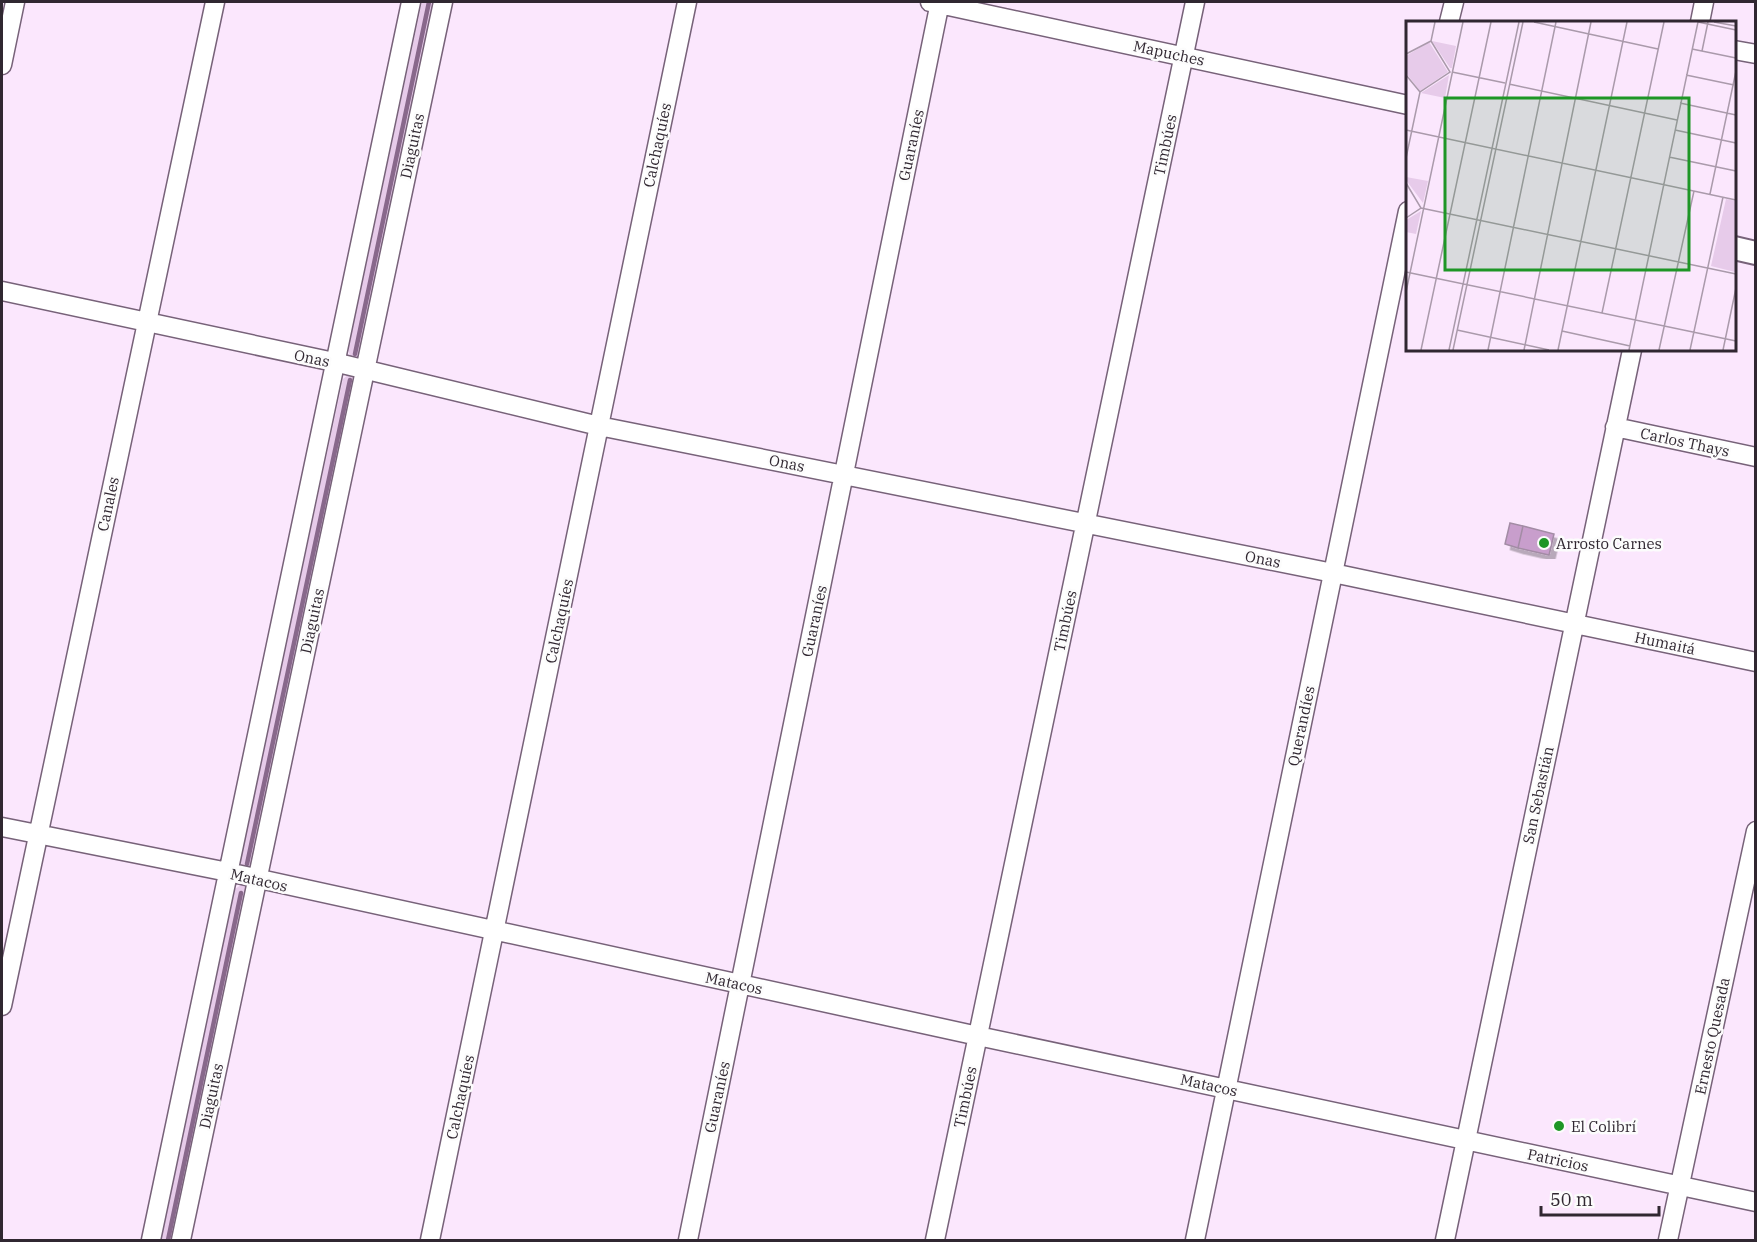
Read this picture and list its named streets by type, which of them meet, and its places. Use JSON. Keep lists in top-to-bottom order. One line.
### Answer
{"streets":{"street":["Mapuches","Calchaquíes","Guaraníes","Timbúes","Diaguitas","Onas","Carlos Thays","Canales","Humaitá","Querandíes","San Sebastián","Matacos","Ernesto Quesada","Patricios"]},"crossings":[["Mapuches","Guaraníes"],["Mapuches","Timbúes"],["Calchaquíes","Onas"],["Calchaquíes","Matacos"],["Guaraníes","Onas"],["Guaraníes","Matacos"],["Timbúes","Onas"],["Timbúes","Matacos"],["Diaguitas","Onas"],["Diaguitas","Matacos"],["Onas","Canales"],["Onas","Humaitá"],["Onas","Querandíes"],["Onas","San Sebastián"],["Carlos Thays","San Sebastián"],["Canales","Matacos"],["Humaitá","San Sebastián"],["Querandíes","Matacos"],["San Sebastián","Matacos"],["San Sebastián","Patricios"],["Matacos","Patricios"],["Ernesto Quesada","Patricios"]],"places":["Arrosto Carnes","El Colibrí"],"scale_bar":"50 m"}
